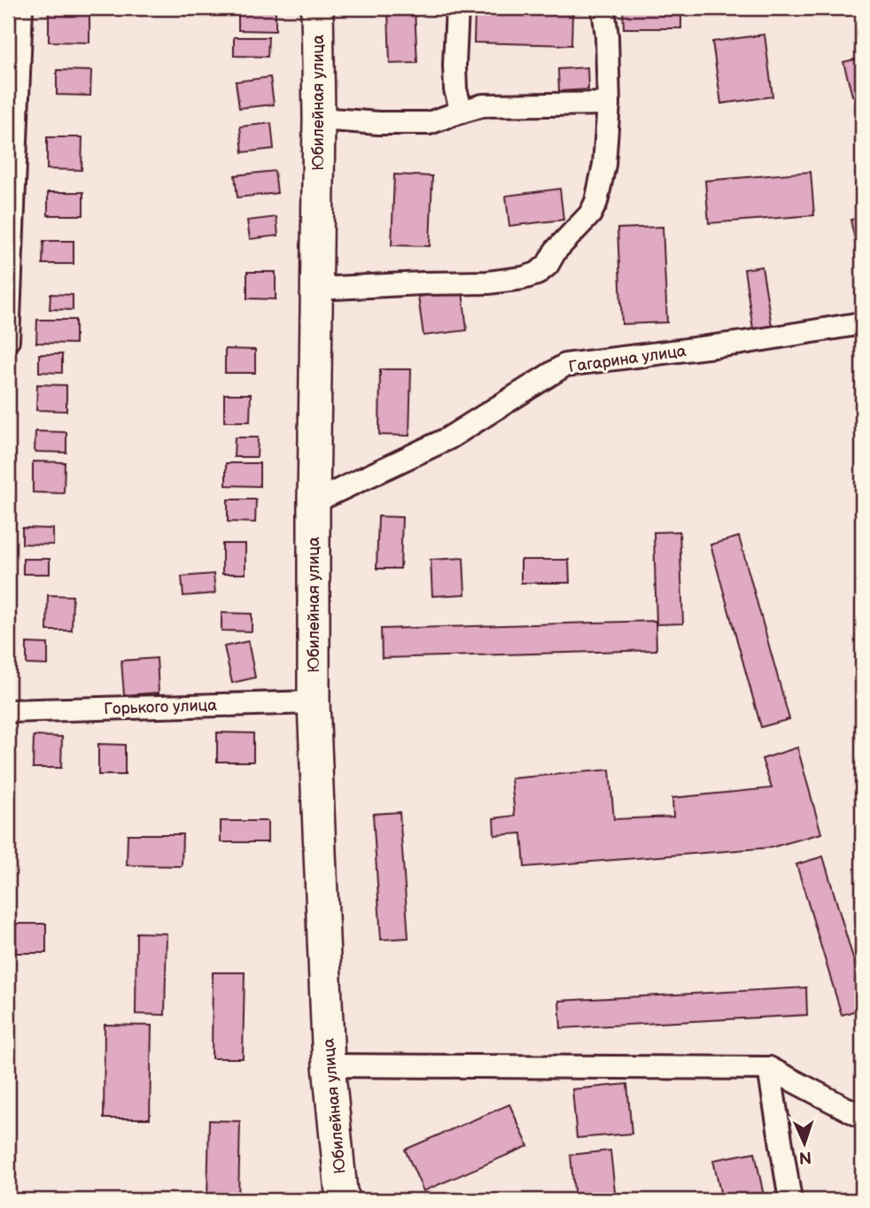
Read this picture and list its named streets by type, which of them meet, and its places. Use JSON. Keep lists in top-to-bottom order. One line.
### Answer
{"streets":{"main road":["Юбилейная улица"],"street":["Гагарина улица","Горького улица"]},"crossings":[["Юбилейная улица","Гагарина улица"],["Юбилейная улица","Горького улица"]],"north":"bottom"}
